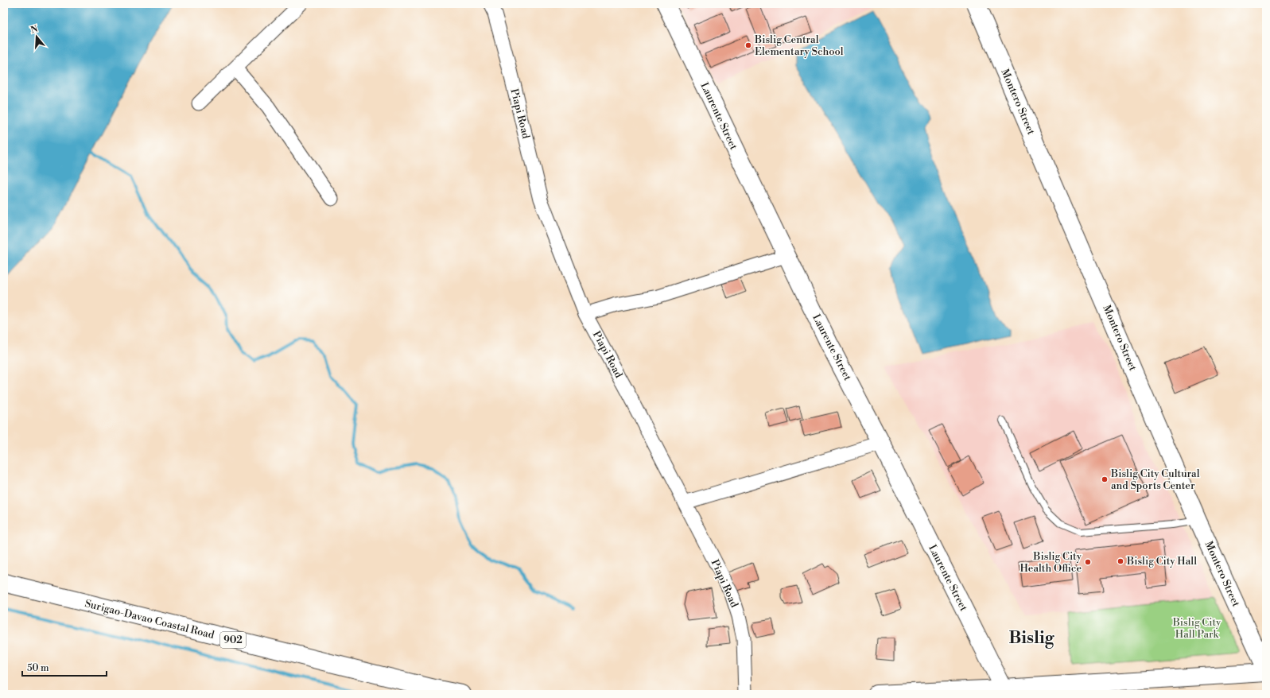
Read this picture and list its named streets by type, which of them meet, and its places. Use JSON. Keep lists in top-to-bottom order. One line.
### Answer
{"streets":{"main road":["Montero Street","Laurente Street","Surigao-Davao Coastal Road","902"],"street":["Piapi Road"]},"districts":["Bislig"],"parks":["Bislig City Hall Park"],"places":["Bislig Central Elementary School","Bislig City Cultural and Sports Center","Bislig City Hall","Bislig City Health Office"],"scale_bar":"50 m","north":"top"}
